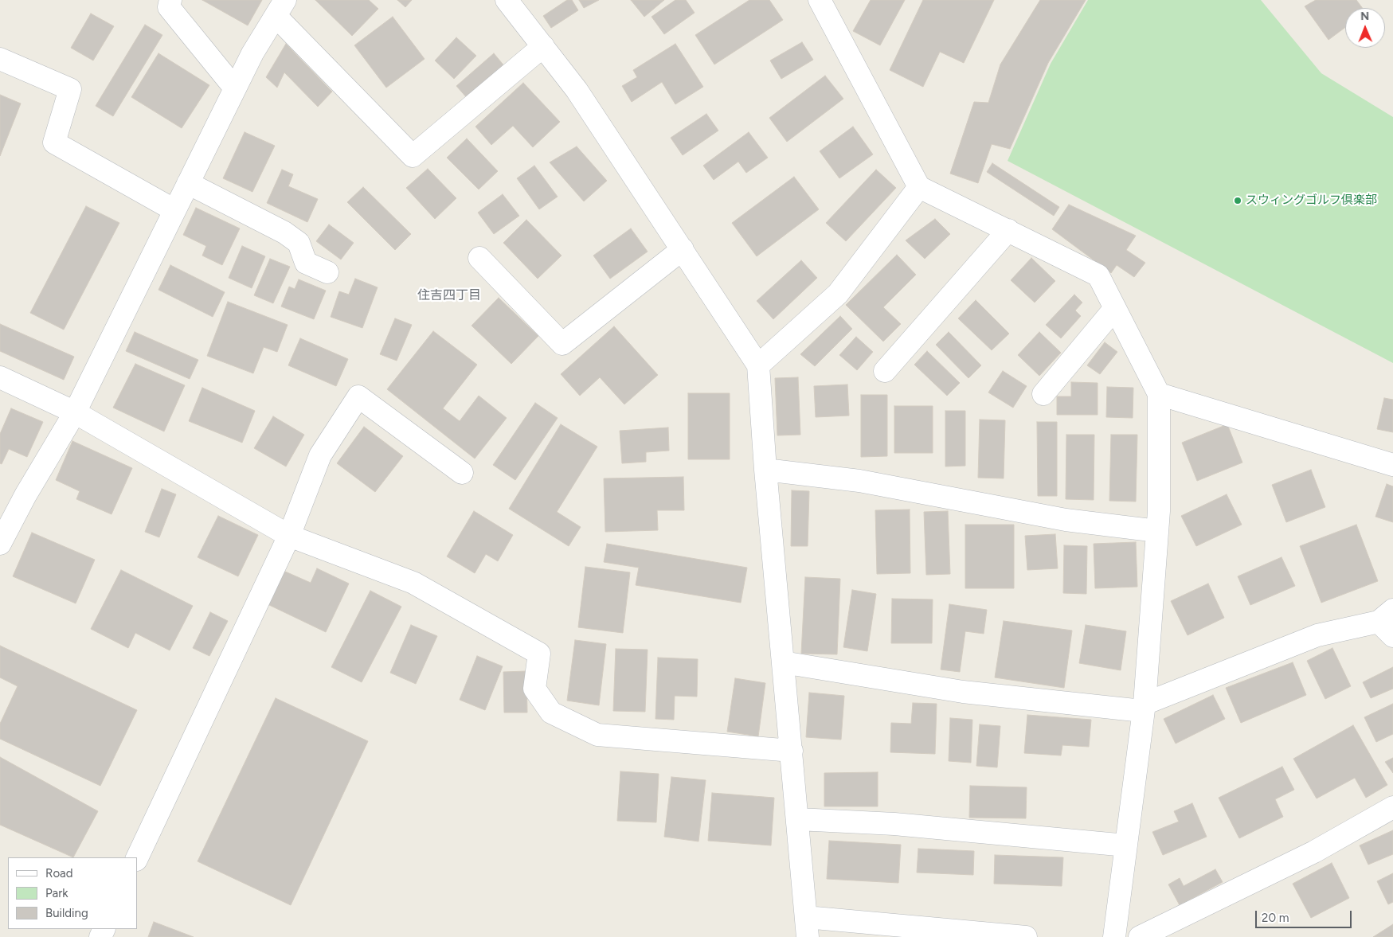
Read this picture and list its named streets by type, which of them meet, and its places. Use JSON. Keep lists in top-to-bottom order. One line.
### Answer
{"districts":["住吉四丁目"],"places":["スウィングゴルフ倶楽部"],"legend":["Road","Park","Building"],"scale_bar":"20 m","north":"top"}
